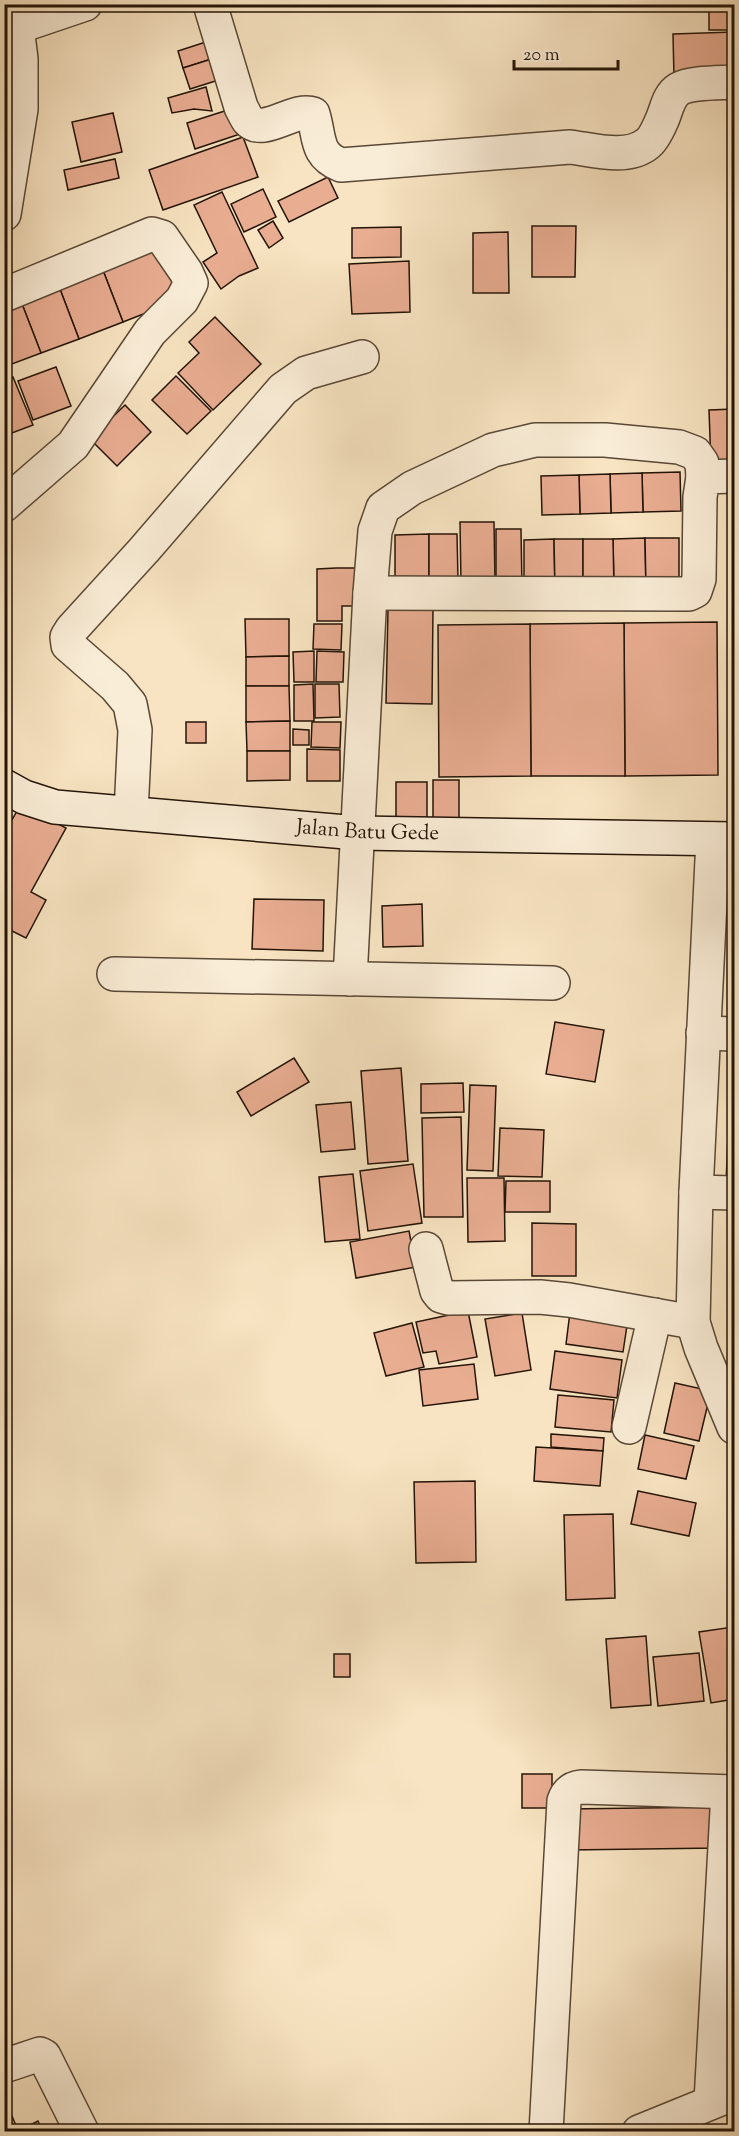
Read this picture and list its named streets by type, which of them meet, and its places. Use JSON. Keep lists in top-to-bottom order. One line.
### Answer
{"streets":{"street":["Jalan Batu Gede"]},"scale_bar":"20 m"}
